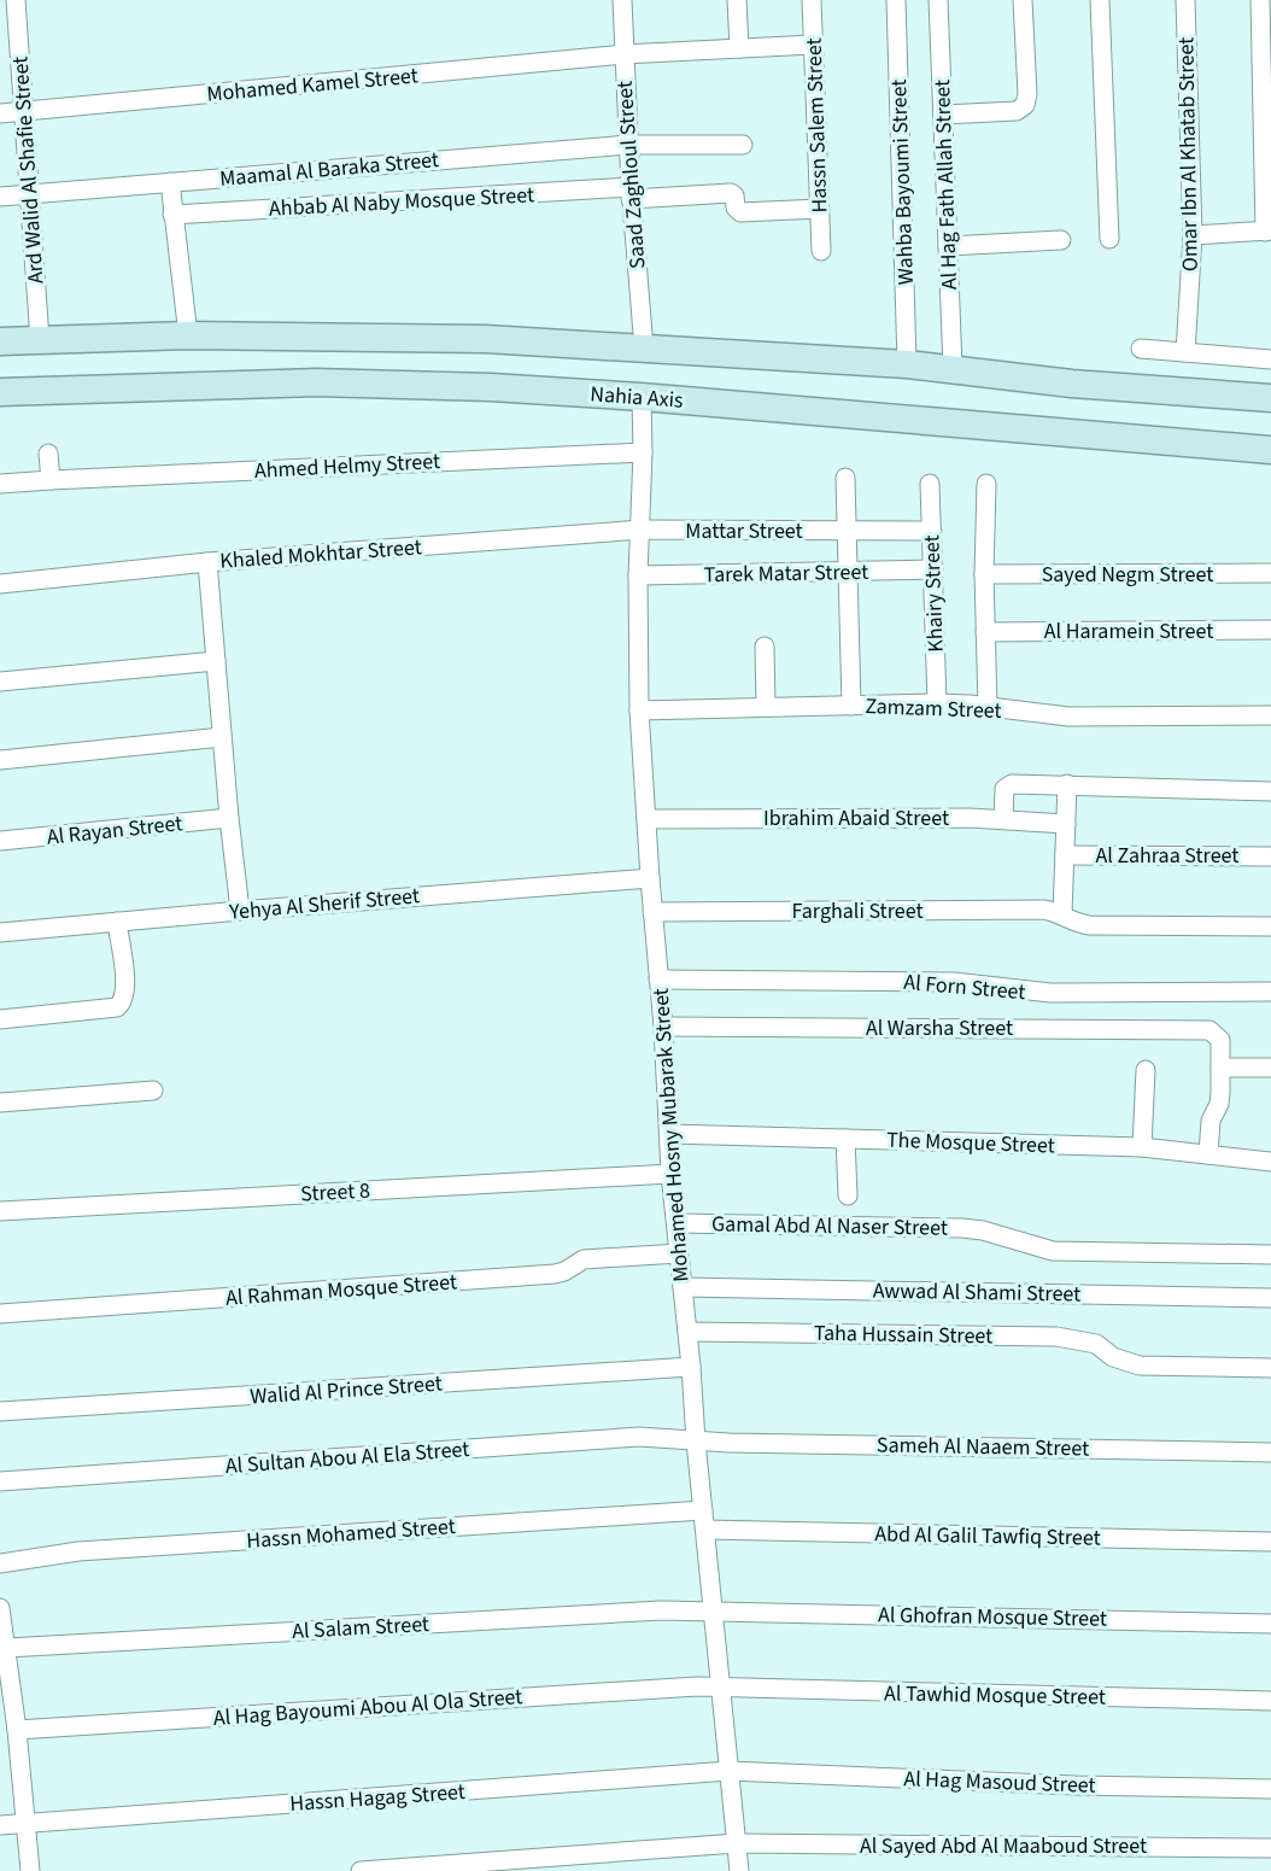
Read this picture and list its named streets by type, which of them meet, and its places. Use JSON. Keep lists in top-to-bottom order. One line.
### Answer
{"streets":{"main road":["Nahia Axis"],"street":["Mohamed Kamel Street","Hassn Salem Street","Omar Ibn Al Khatab Street","Maamal Al Baraka Street","Ard Walid Al Shafie Street","Saad Zaghloul Street","Wahba Bayoumi Street","Al Hag Fath Allah Street","Ahbab Al Naby Mosque Street","Ahmed Helmy Street","Mattar Street","Khaled Mokhtar Street","Tarek Matar Street","Sayed Negm Street","Khairy Street","Al Haramein Street","Zamzam Street","Ibrahim Abaid Street","Al Rayan Street","Al Zahraa Street","Yehya Al Sherif Street","Farghali Street","Al Forn Street","Al Warsha Street","Mohamed Hosny Mubarak Street","The Mosque Street","Street 8","Gamal Abd Al Naser Street","Al Rahman Mosque Street","Awwad Al Shami Street","Taha Hussain Street","Walid Al Prince Street","Sameh Al Naaem Street","Al Sultan Abou Al Ela Street","Hassn Mohamed Street","Abd Al Galil Tawfiq Street","Al Ghofran Mosque Street","Al Salam Street","Al Tawhid Mosque Street","Al Hag Bayoumi Abou Al Ola Street","Al Hag Masoud Street","Hassn Hagag Street","Al Sayed Abd Al Maaboud Street"]},"crossings":[["Mohamed Kamel Street","Hassn Salem Street"],["Mohamed Kamel Street","Ard Walid Al Shafie Street"],["Mohamed Kamel Street","Saad Zaghloul Street"],["Hassn Salem Street","Ahbab Al Naby Mosque Street"],["Maamal Al Baraka Street","Ard Walid Al Shafie Street"],["Maamal Al Baraka Street","Saad Zaghloul Street"],["Saad Zaghloul Street","Ahbab Al Naby Mosque Street"],["Nahia Axis","Mohamed Hosny Mubarak Street"],["Ahmed Helmy Street","Mohamed Hosny Mubarak Street"],["Mattar Street","Khaled Mokhtar Street"],["Mattar Street","Khairy Street"],["Mattar Street","Mohamed Hosny Mubarak Street"],["Khaled Mokhtar Street","Mohamed Hosny Mubarak Street"],["Tarek Matar Street","Khairy Street"],["Tarek Matar Street","Mohamed Hosny Mubarak Street"],["Khairy Street","Zamzam Street"],["Zamzam Street","Mohamed Hosny Mubarak Street"],["Ibrahim Abaid Street","Mohamed Hosny Mubarak Street"],["Yehya Al Sherif Street","Mohamed Hosny Mubarak Street"],["Farghali Street","Mohamed Hosny Mubarak Street"],["Al Forn Street","Mohamed Hosny Mubarak Street"],["Al Warsha Street","Mohamed Hosny Mubarak Street"],["Mohamed Hosny Mubarak Street","The Mosque Street"],["Mohamed Hosny Mubarak Street","Street 8"],["Mohamed Hosny Mubarak Street","Gamal Abd Al Naser Street"],["Mohamed Hosny Mubarak Street","Al Rahman Mosque Street"],["Mohamed Hosny Mubarak Street","Awwad Al Shami Street"],["Mohamed Hosny Mubarak Street","Taha Hussain Street"],["Mohamed Hosny Mubarak Street","Walid Al Prince Street"],["Mohamed Hosny Mubarak Street","Sameh Al Naaem Street"],["Mohamed Hosny Mubarak Street","Al Sultan Abou Al Ela Street"],["Mohamed Hosny Mubarak Street","Hassn Mohamed Street"],["Mohamed Hosny Mubarak Street","Abd Al Galil Tawfiq Street"],["Mohamed Hosny Mubarak Street","Al Ghofran Mosque Street"],["Mohamed Hosny Mubarak Street","Al Salam Street"],["Mohamed Hosny Mubarak Street","Al Tawhid Mosque Street"],["Mohamed Hosny Mubarak Street","Al Hag Bayoumi Abou Al Ola Street"],["Mohamed Hosny Mubarak Street","Al Hag Masoud Street"],["Mohamed Hosny Mubarak Street","Hassn Hagag Street"],["Mohamed Hosny Mubarak Street","Al Sayed Abd Al Maaboud Street"],["Sameh Al Naaem Street","Al Sultan Abou Al Ela Street"],["Al Ghofran Mosque Street","Al Salam Street"],["Al Tawhid Mosque Street","Al Hag Bayoumi Abou Al Ola Street"],["Al Hag Masoud Street","Hassn Hagag Street"]]}
